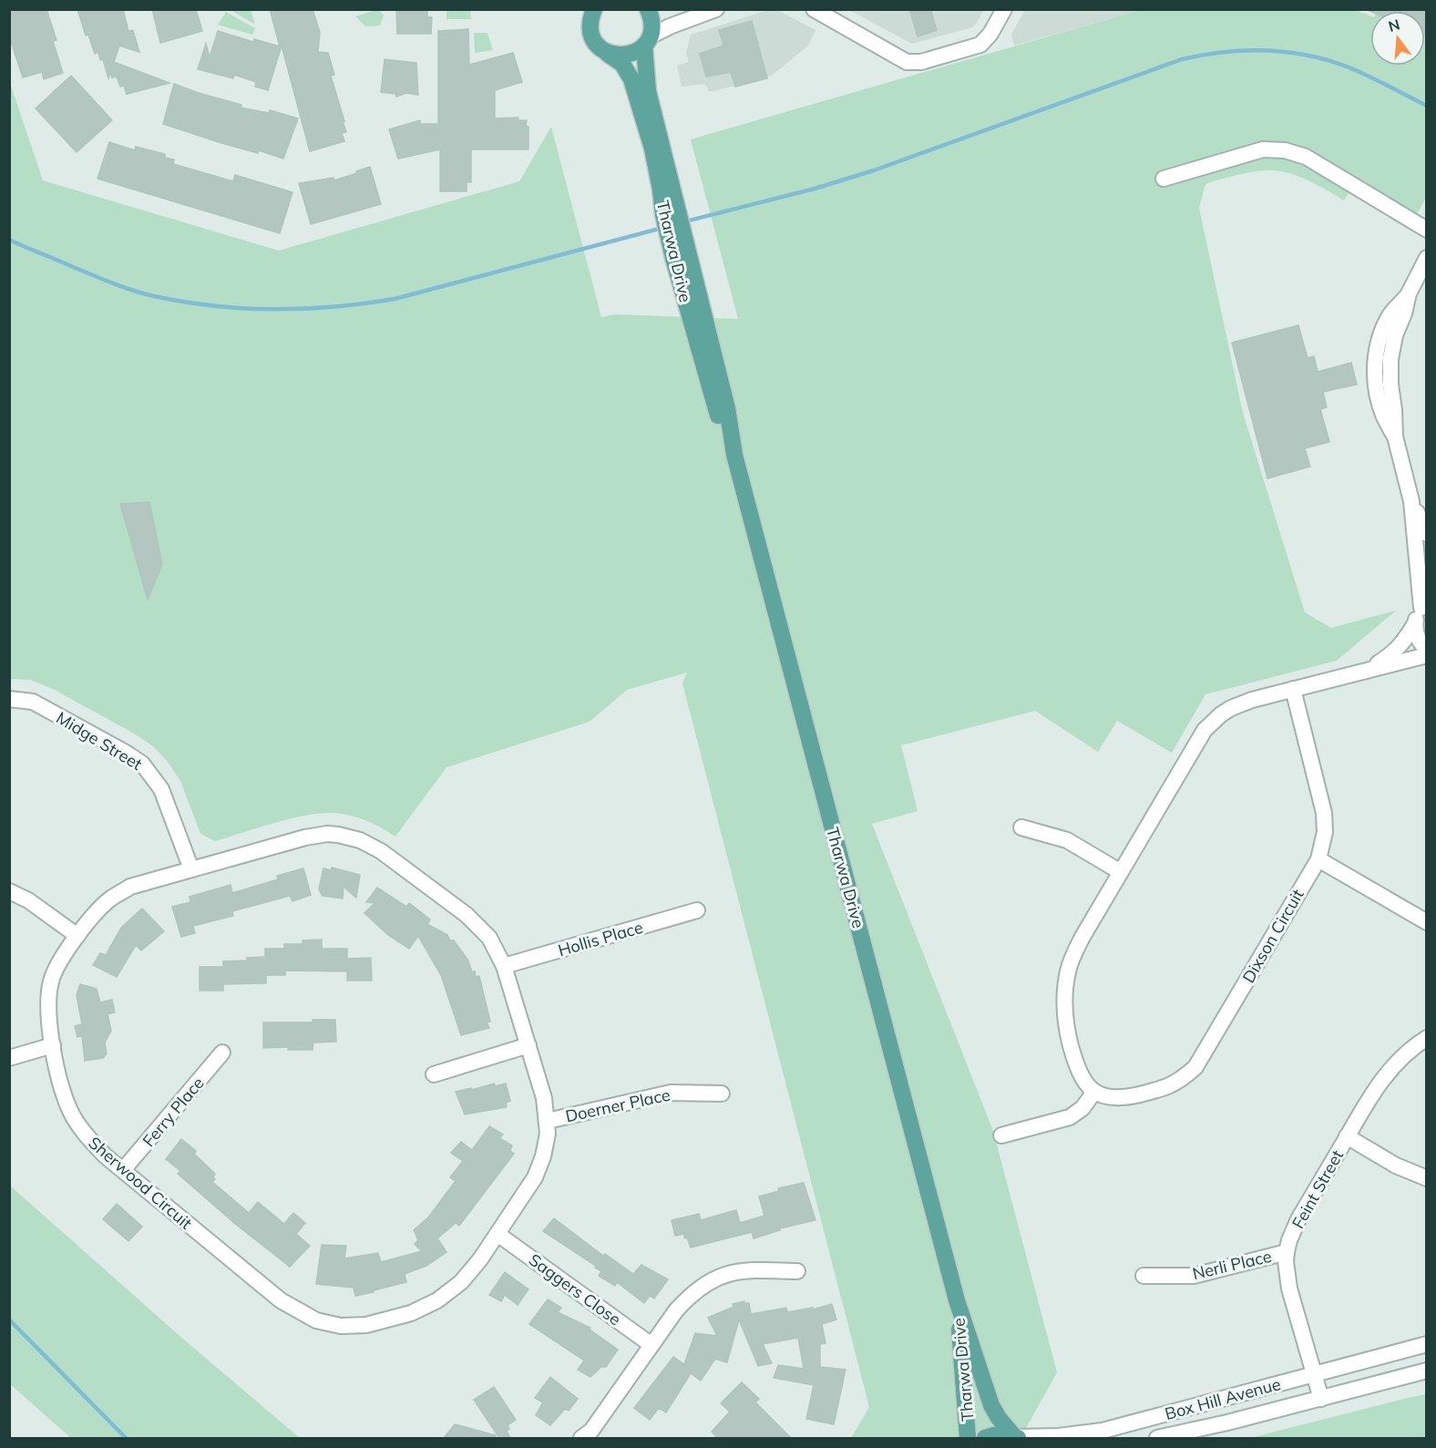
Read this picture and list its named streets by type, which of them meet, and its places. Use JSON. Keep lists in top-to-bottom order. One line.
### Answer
{"streets":{"main road":["Tharwa Drive"],"street":["Midge Street","Dixson Circuit","Hollis Place","Doerner Place","Ferry Place","Sherwood Circuit","Feint Street","Nerli Place","Saggers Close","Box Hill Avenue"]},"crossings":[["Tharwa Drive","Box Hill Avenue"],["Midge Street","Sherwood Circuit"],["Hollis Place","Sherwood Circuit"],["Doerner Place","Sherwood Circuit"],["Ferry Place","Sherwood Circuit"],["Sherwood Circuit","Saggers Close"],["Feint Street","Nerli Place"],["Feint Street","Box Hill Avenue"]],"north":"top"}
